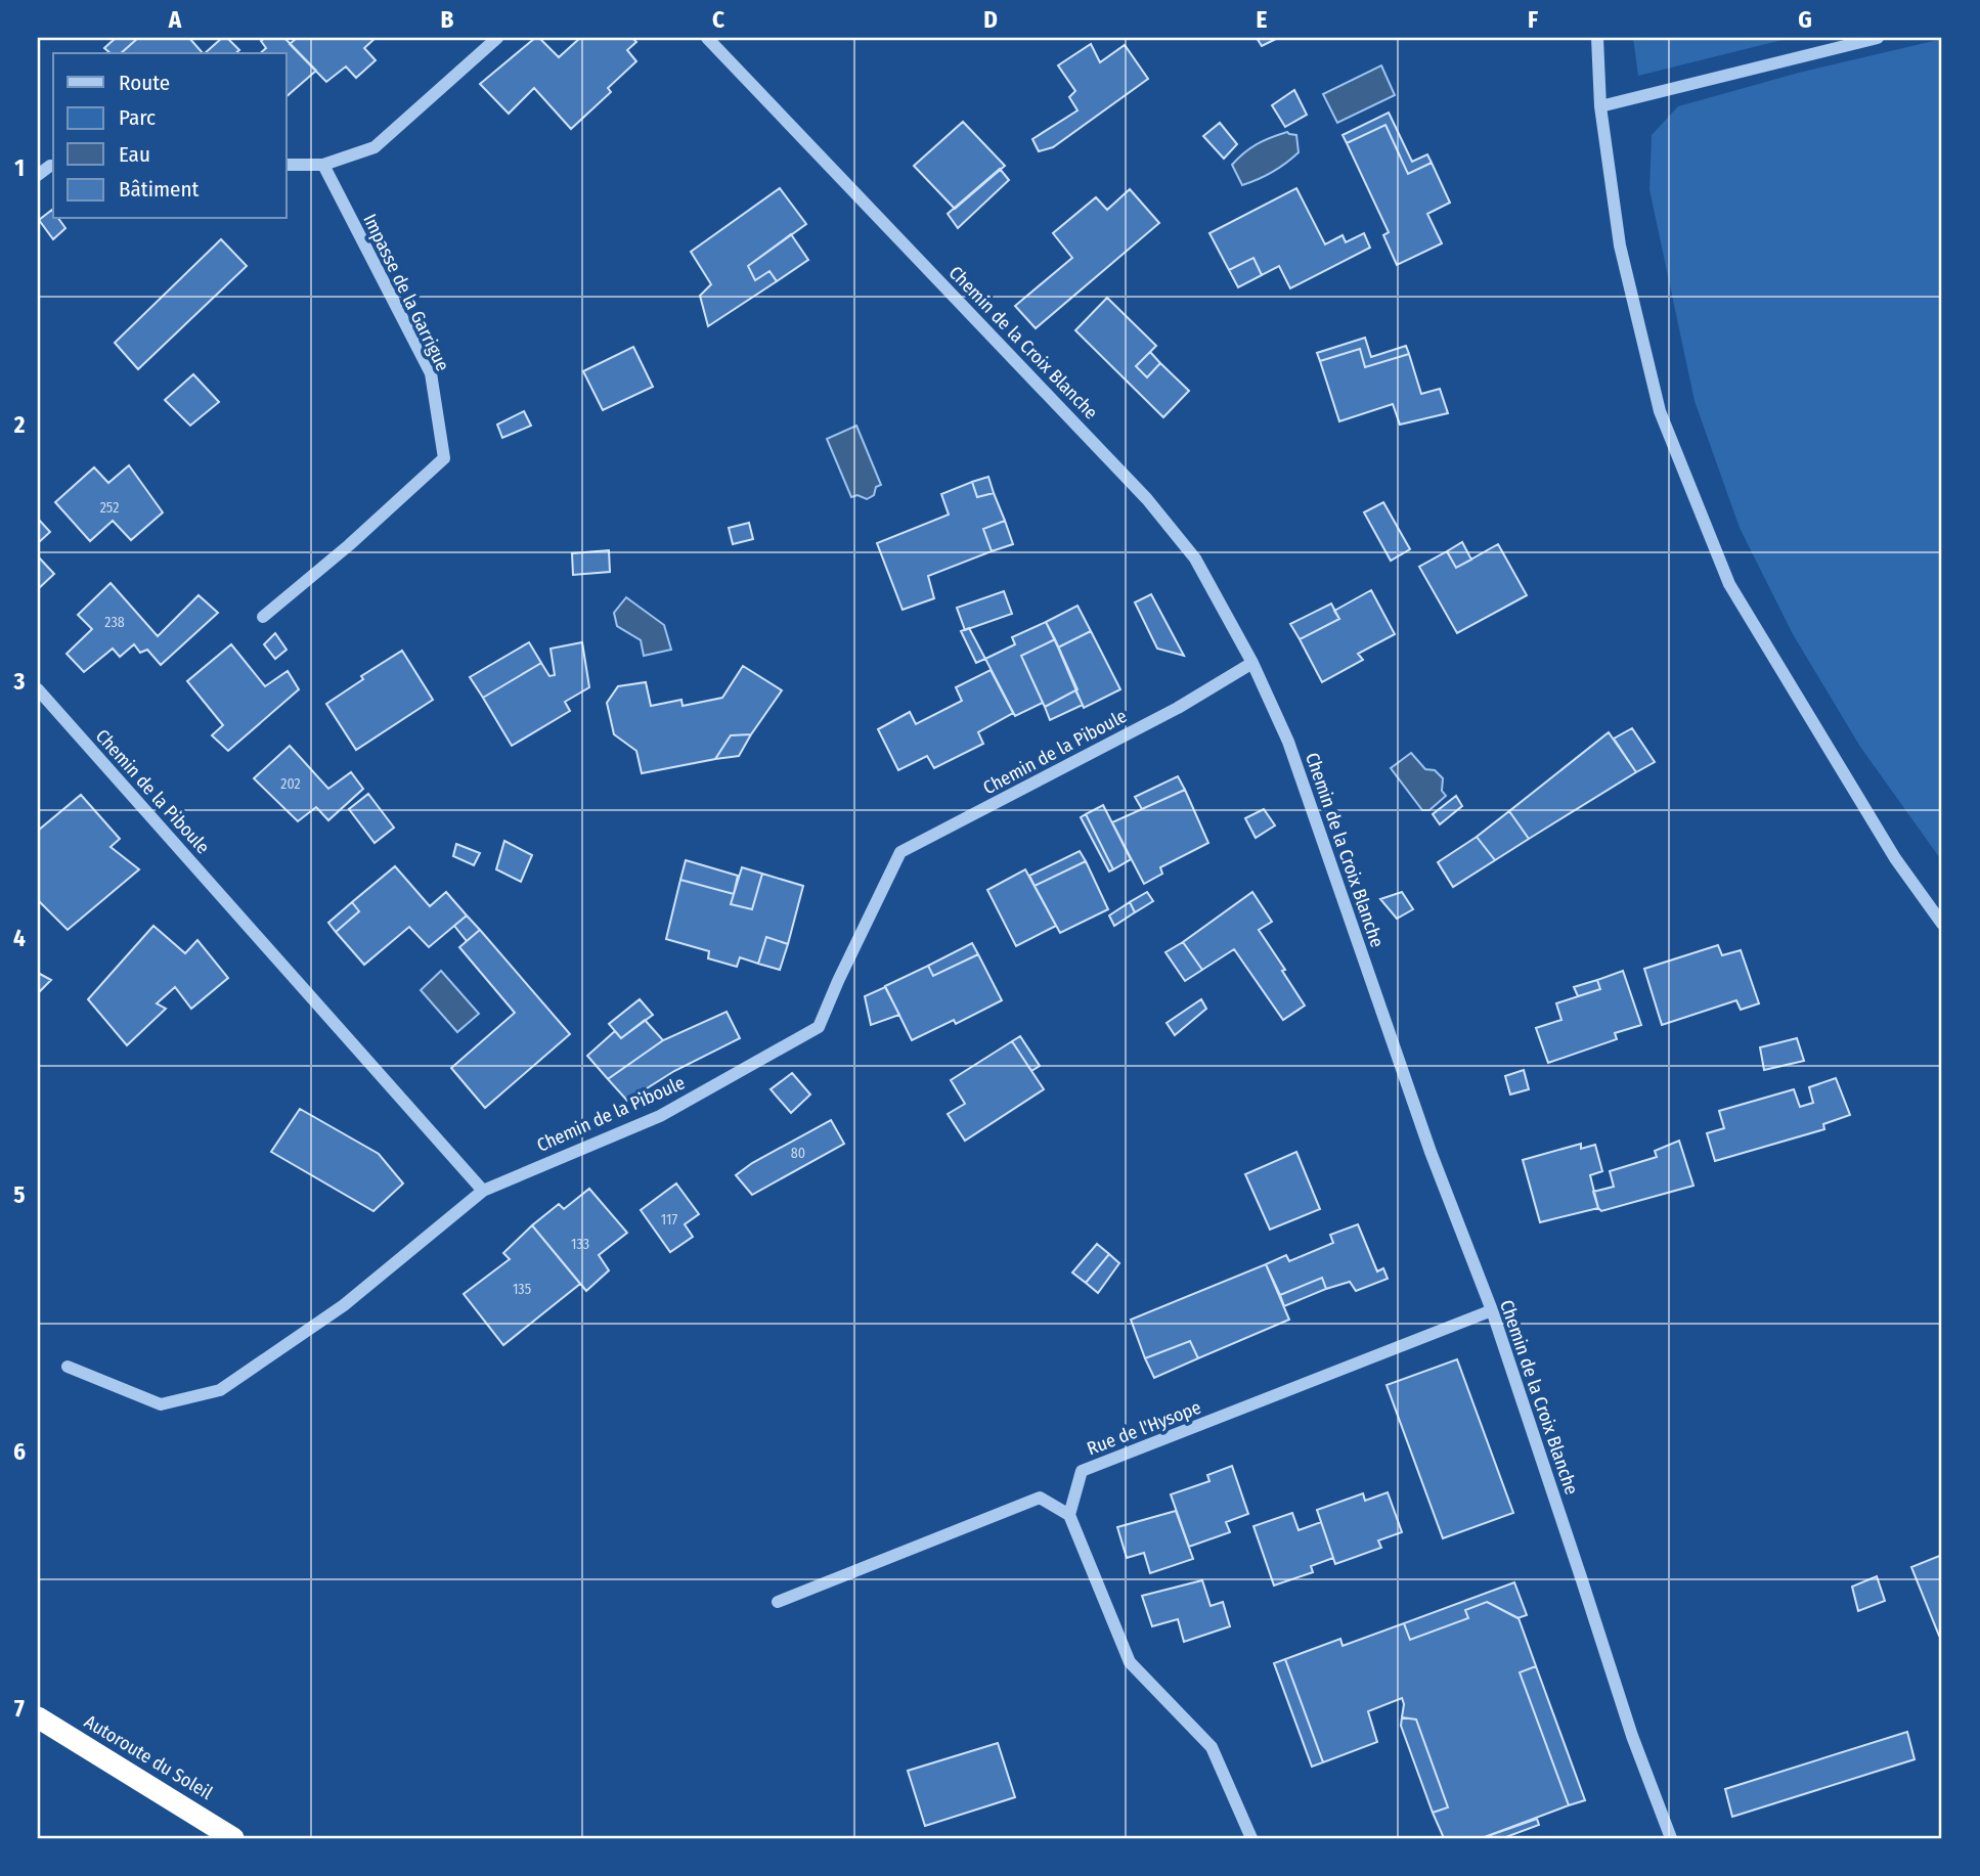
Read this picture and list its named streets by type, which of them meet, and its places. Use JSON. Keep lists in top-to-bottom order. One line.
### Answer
{"streets":{"highway":["Autoroute du Soleil"],"street":["Impasse de la Garrigue","Chemin de la Croix Blanche","Chemin de la Piboule","Rue de l'Hysope"]},"crossings":[["Chemin de la Croix Blanche","Chemin de la Piboule"],["Chemin de la Croix Blanche","Rue de l'Hysope"]],"house_numbers":["252","238","202","80","117","133","135"],"legend":["Route","Parc","Eau","Bâtiment"],"grid":{"columns":["A","B","C","D","E","F","G"],"rows":["1","2","3","4","5","6","7"]}}
